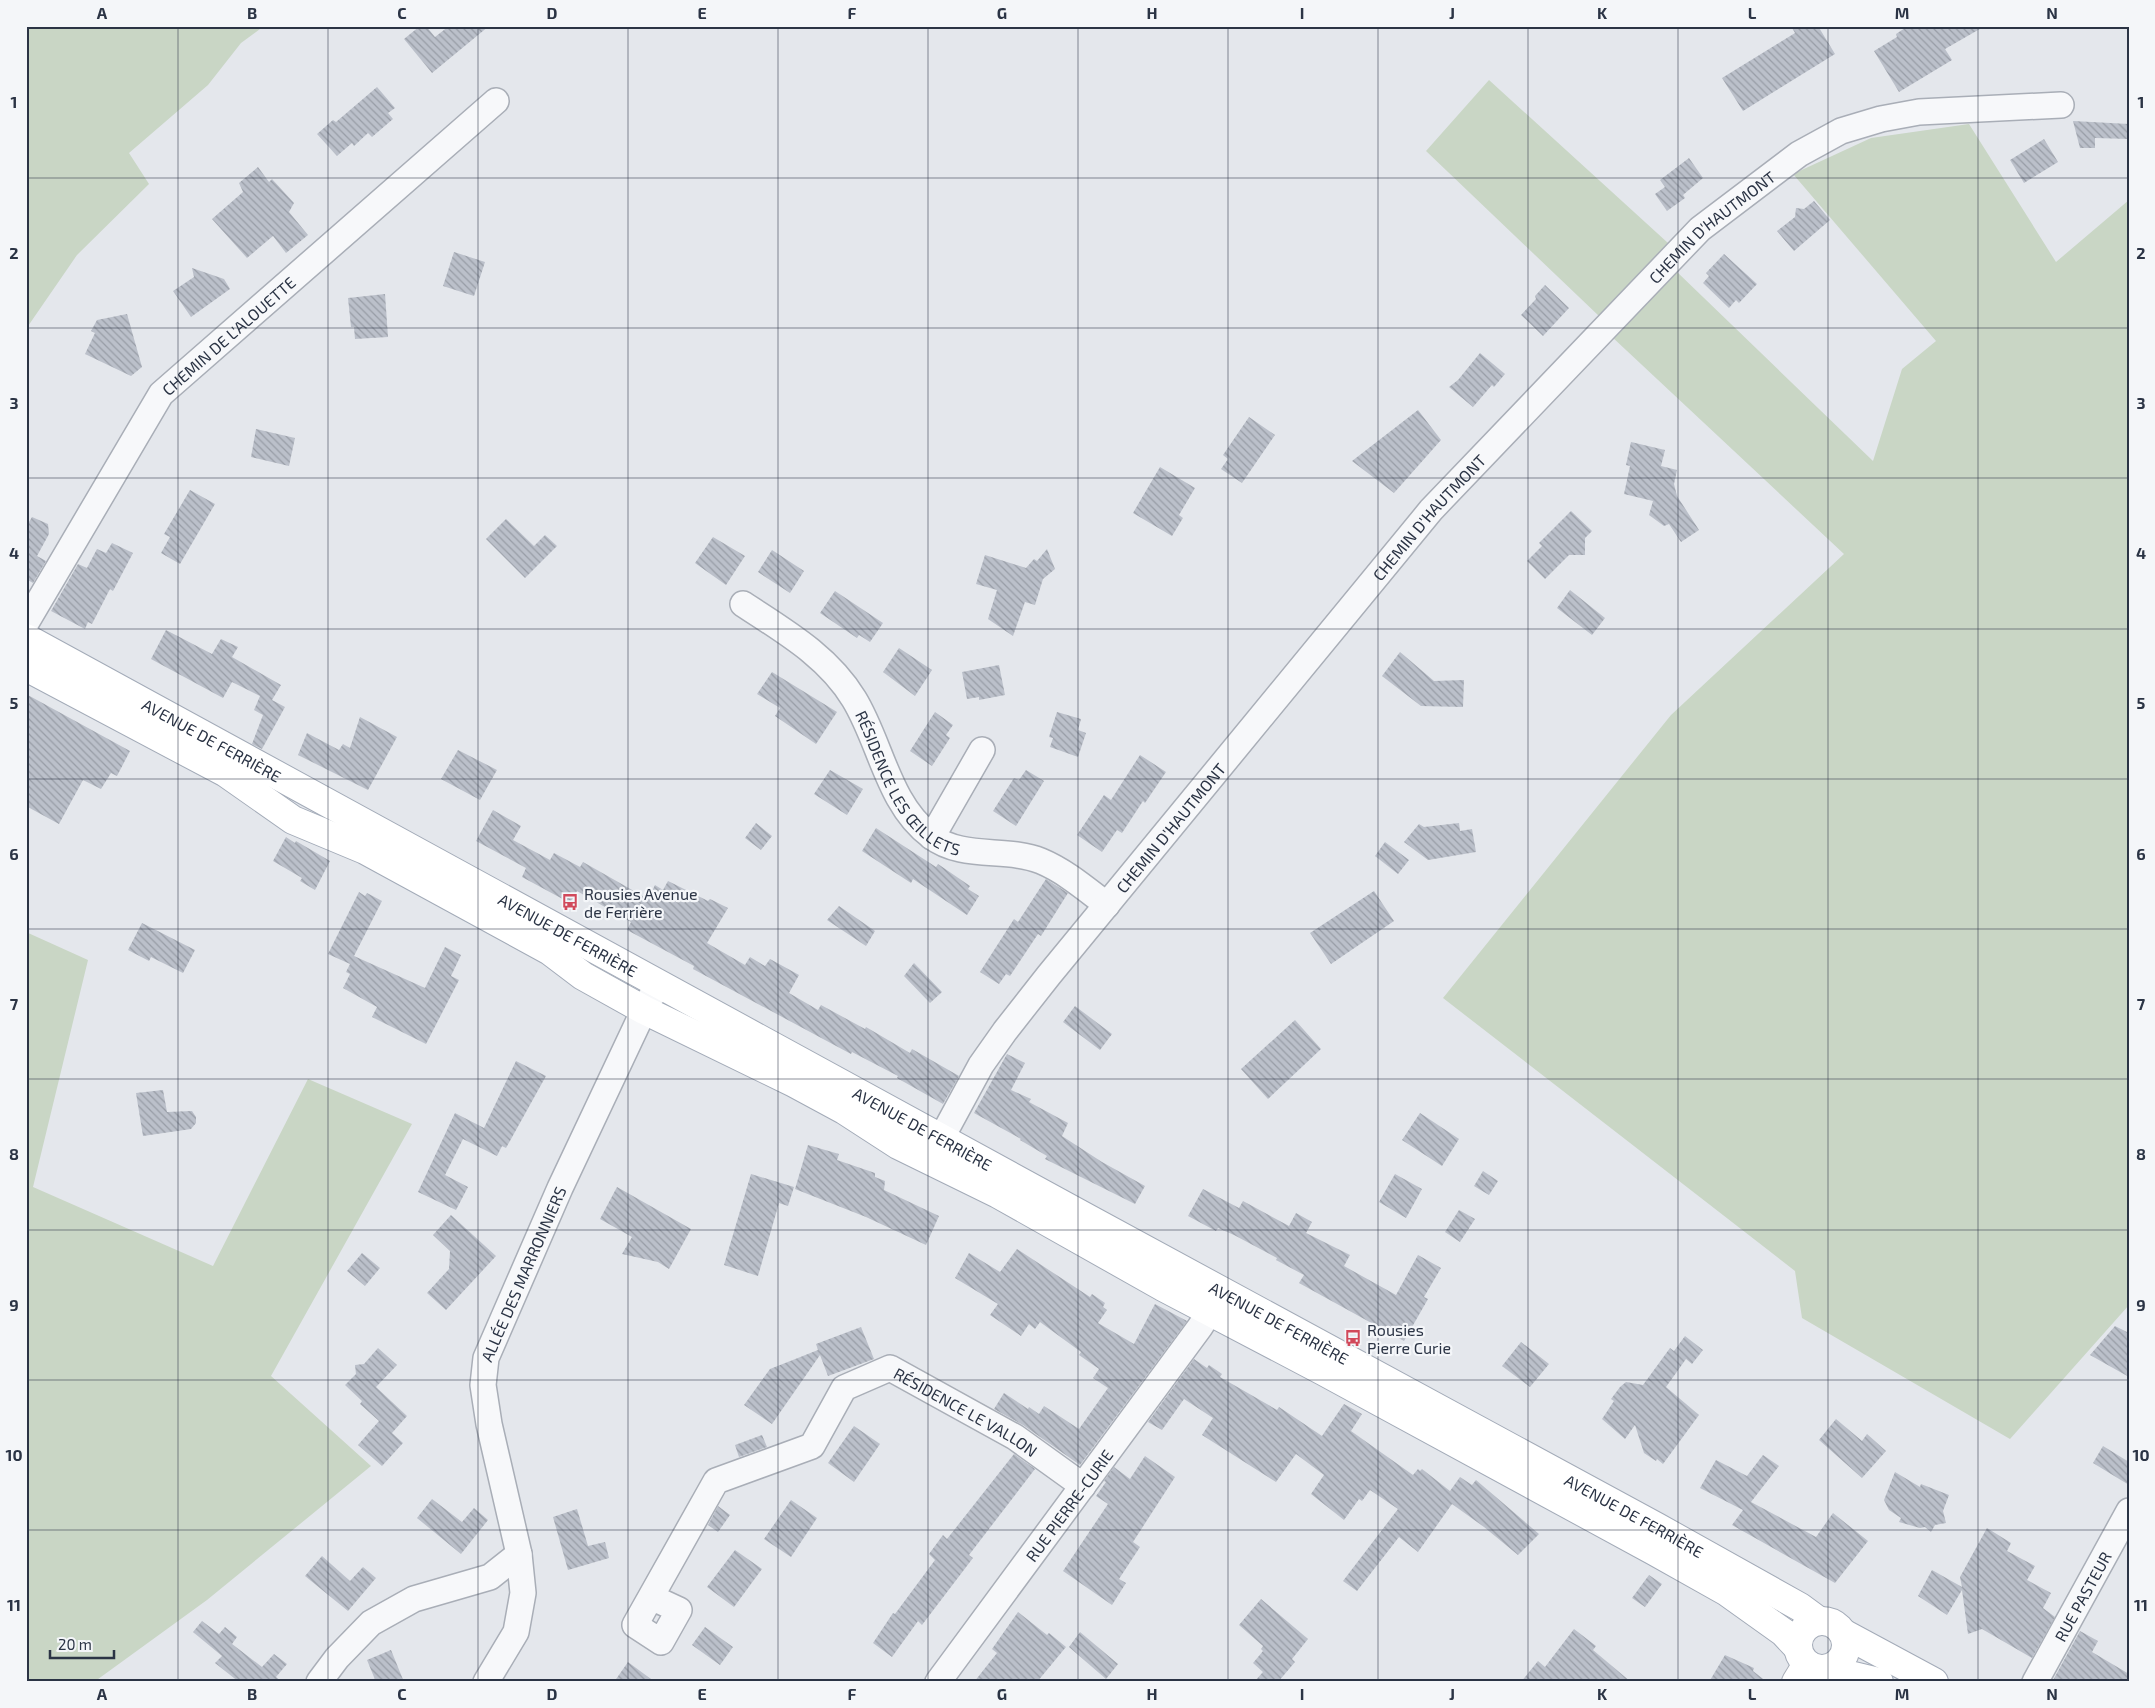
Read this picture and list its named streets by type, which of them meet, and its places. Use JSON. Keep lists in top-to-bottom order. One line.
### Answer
{"streets":{"main road":["AVENUE DE FERRIÈRE"],"street":["CHEMIN D'HAUTMONT","CHEMIN DE L'ALOUETTE","RÉSIDENCE LES ŒILLETS","ALLÉE DES MARRONNIERS","RÉSIDENCE LE VALLON","RUE PIERRE-CURIE","RUE PASTEUR"]},"crossings":[["CHEMIN D'HAUTMONT","AVENUE DE FERRIÈRE"],["CHEMIN D'HAUTMONT","RÉSIDENCE LES ŒILLETS"],["AVENUE DE FERRIÈRE","ALLÉE DES MARRONNIERS"],["AVENUE DE FERRIÈRE","RUE PIERRE-CURIE"],["RÉSIDENCE LE VALLON","RUE PIERRE-CURIE"]],"places":{"bus stop":["Rousies Avenue de Ferrière","Rousies Pierre Curie"]},"scale_bar":"20 m","grid":{"columns":["A","B","C","D","E","F","G","H","I","J","K","L","M","N"],"rows":["1","2","3","4","5","6","7","8","9","10","11"]}}
